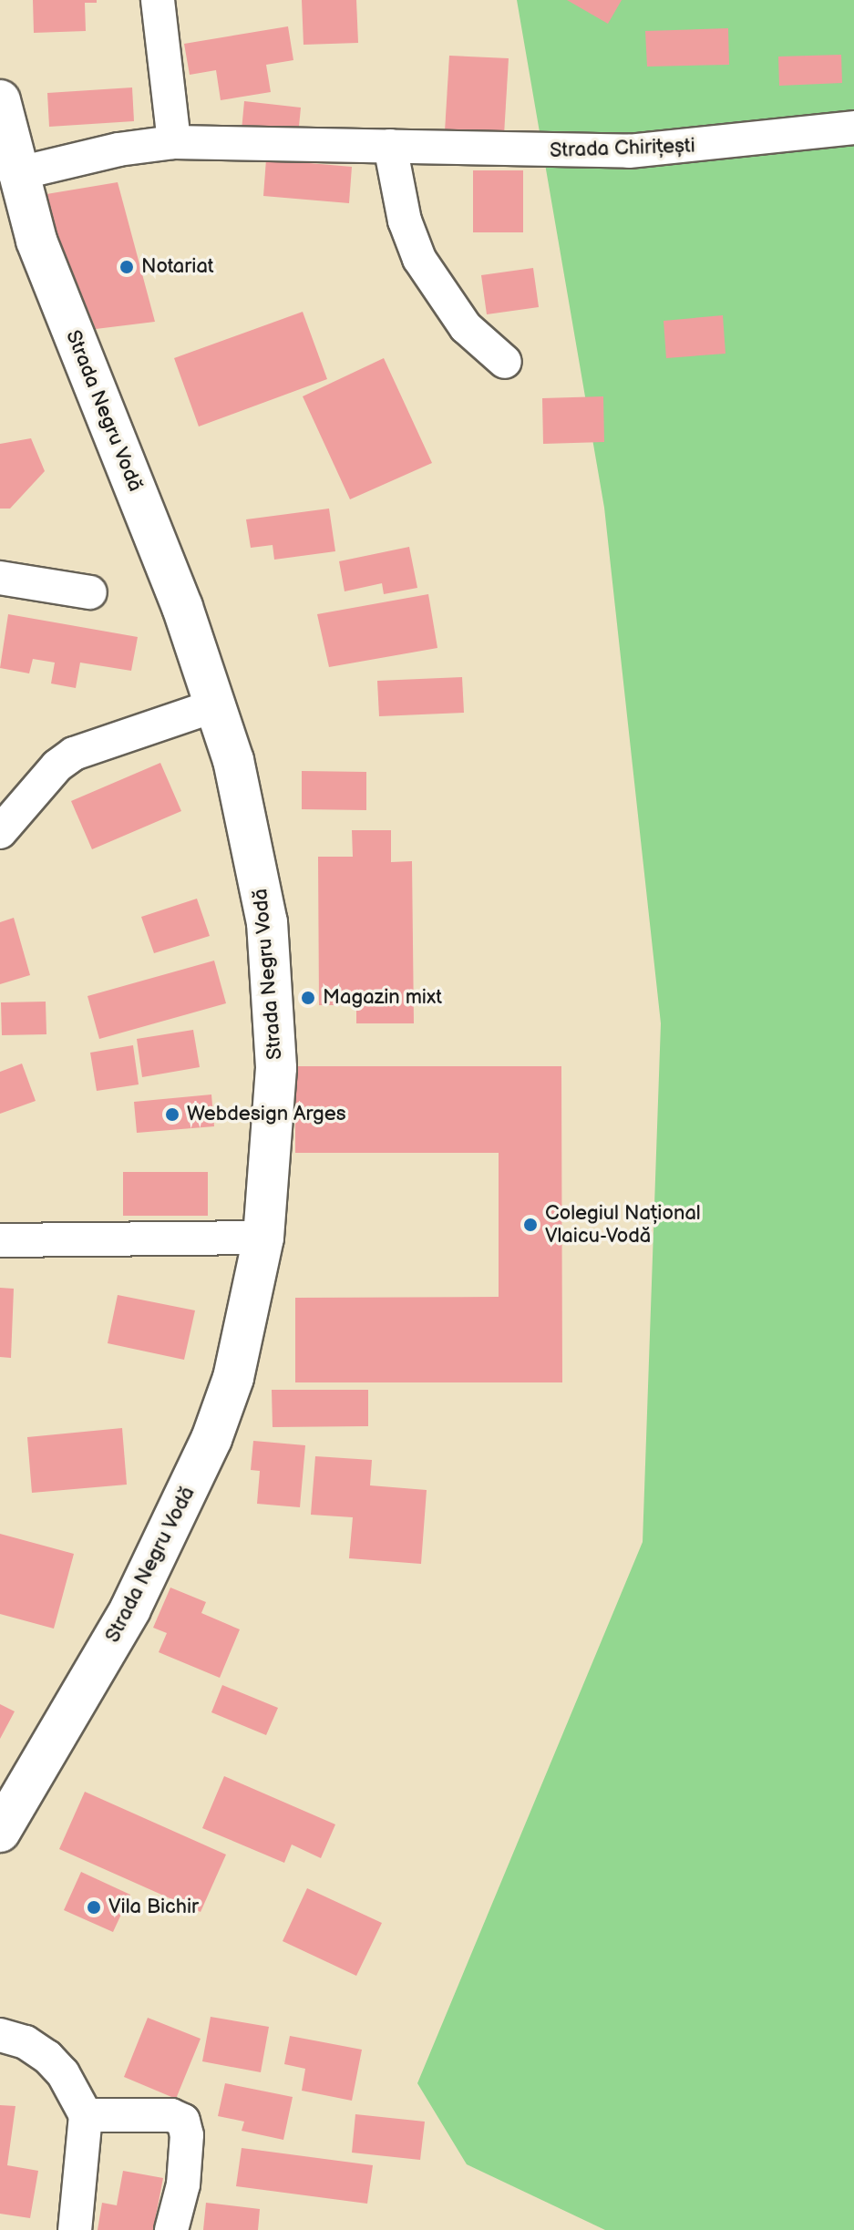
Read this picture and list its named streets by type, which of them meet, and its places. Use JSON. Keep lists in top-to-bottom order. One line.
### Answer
{"streets":{"main road":["Strada Negru Vodă"],"street":["Strada Chirițești"]},"crossings":[["Strada Chirițești","Strada Negru Vodă"]],"places":["Notariat","Magazin mixt","Webdesign Arges","Colegiul Național Vlaicu-Vodă","Vila Bichir"]}
